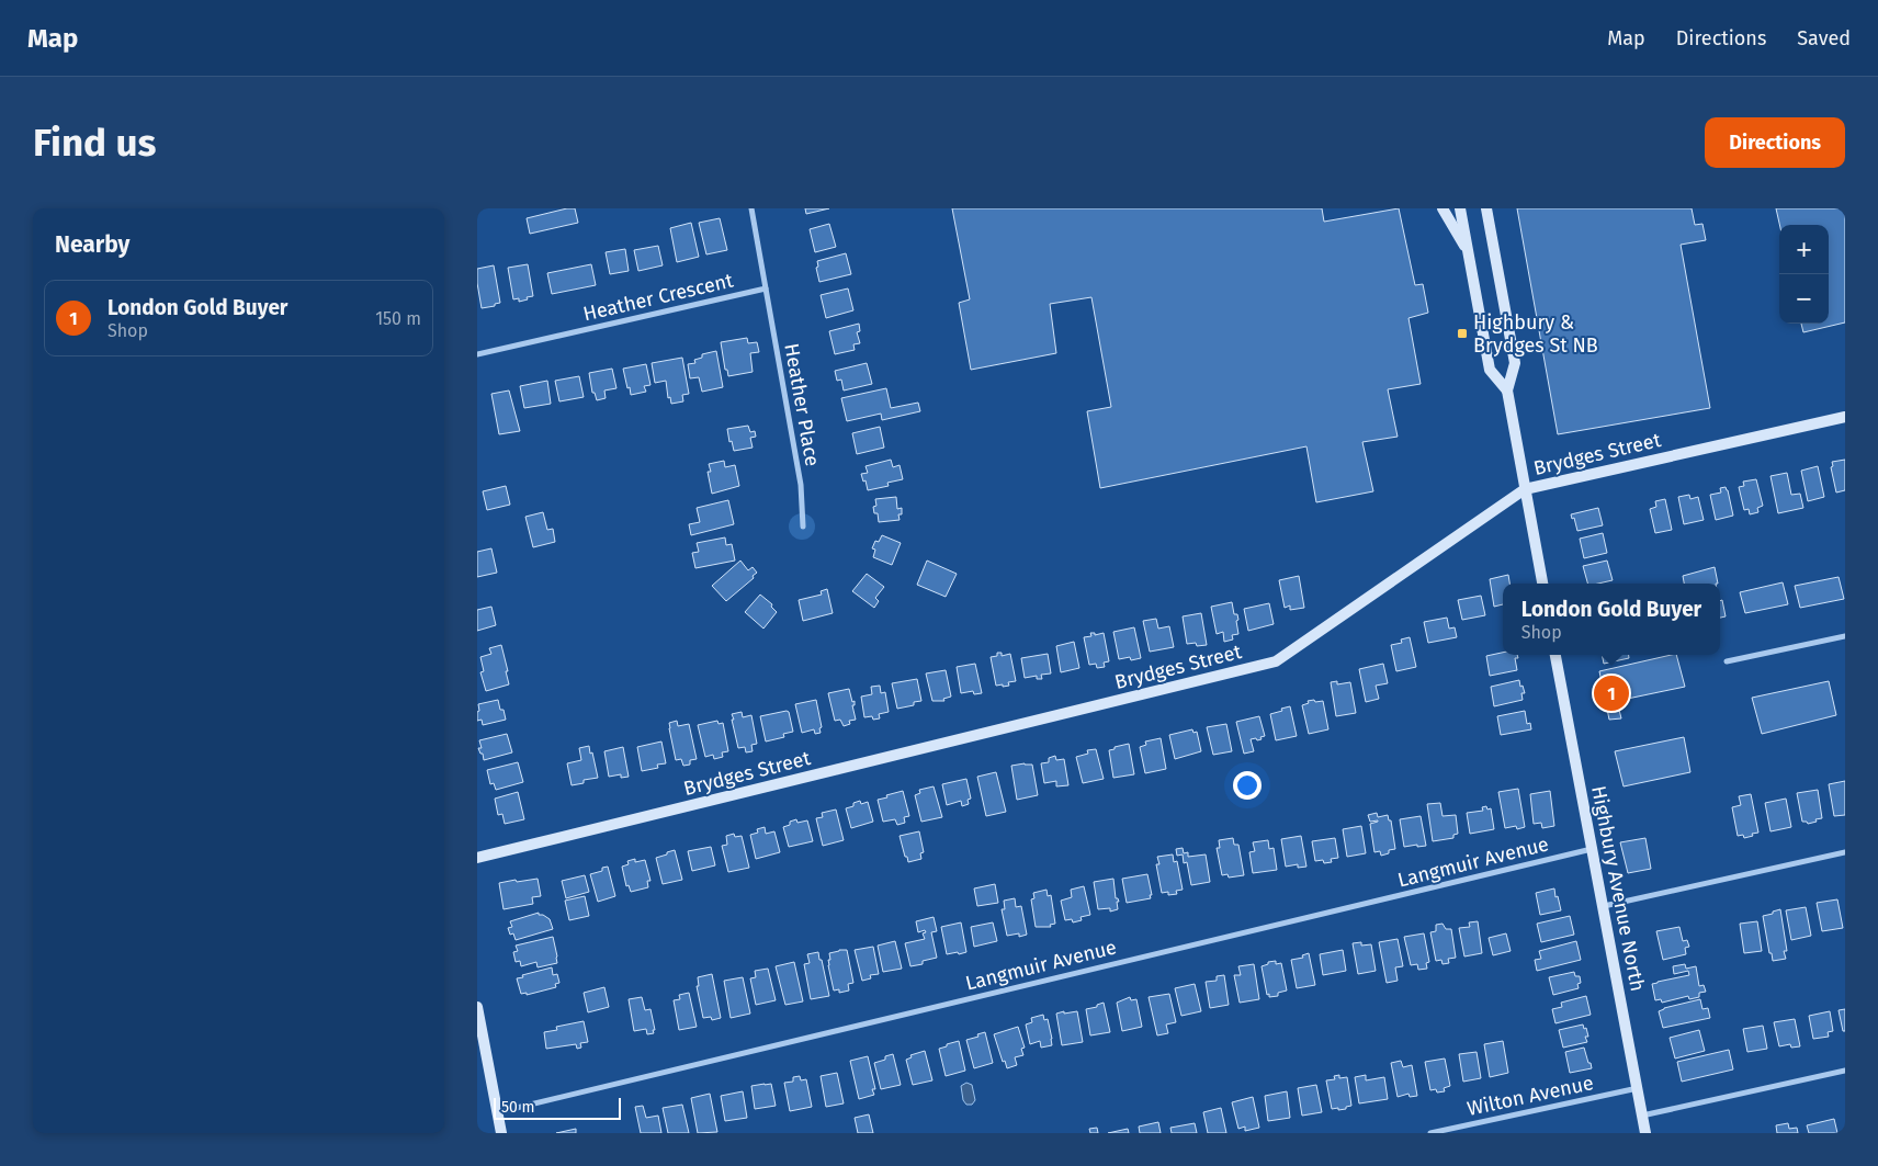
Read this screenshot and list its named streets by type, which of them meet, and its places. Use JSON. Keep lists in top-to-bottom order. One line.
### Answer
{"streets":{"street":["Heather Crescent","Heather Place","Brydges Street","Langmuir Avenue","Highbury Avenue North","Wilton Avenue"]},"crossings":[["Heather Crescent","Heather Place"],["Langmuir Avenue","Highbury Avenue North"],["Highbury Avenue North","Wilton Avenue"]],"places":{"transit":["Highbury & Brydges St NB"]},"scale_bar":"50 m","page":{"header":"Map","nav":["Map","Directions","Saved"],"buttons":"Directions","title":"Find us","heading":"Nearby","map_buttons":["+","−"],"list":[{"mark":"1","name":"London Gold Buyer","note":"Shop","value":"150 m"}],"popup":["London Gold Buyer","Shop"],"pins":"1","scale":"50 m"}}
